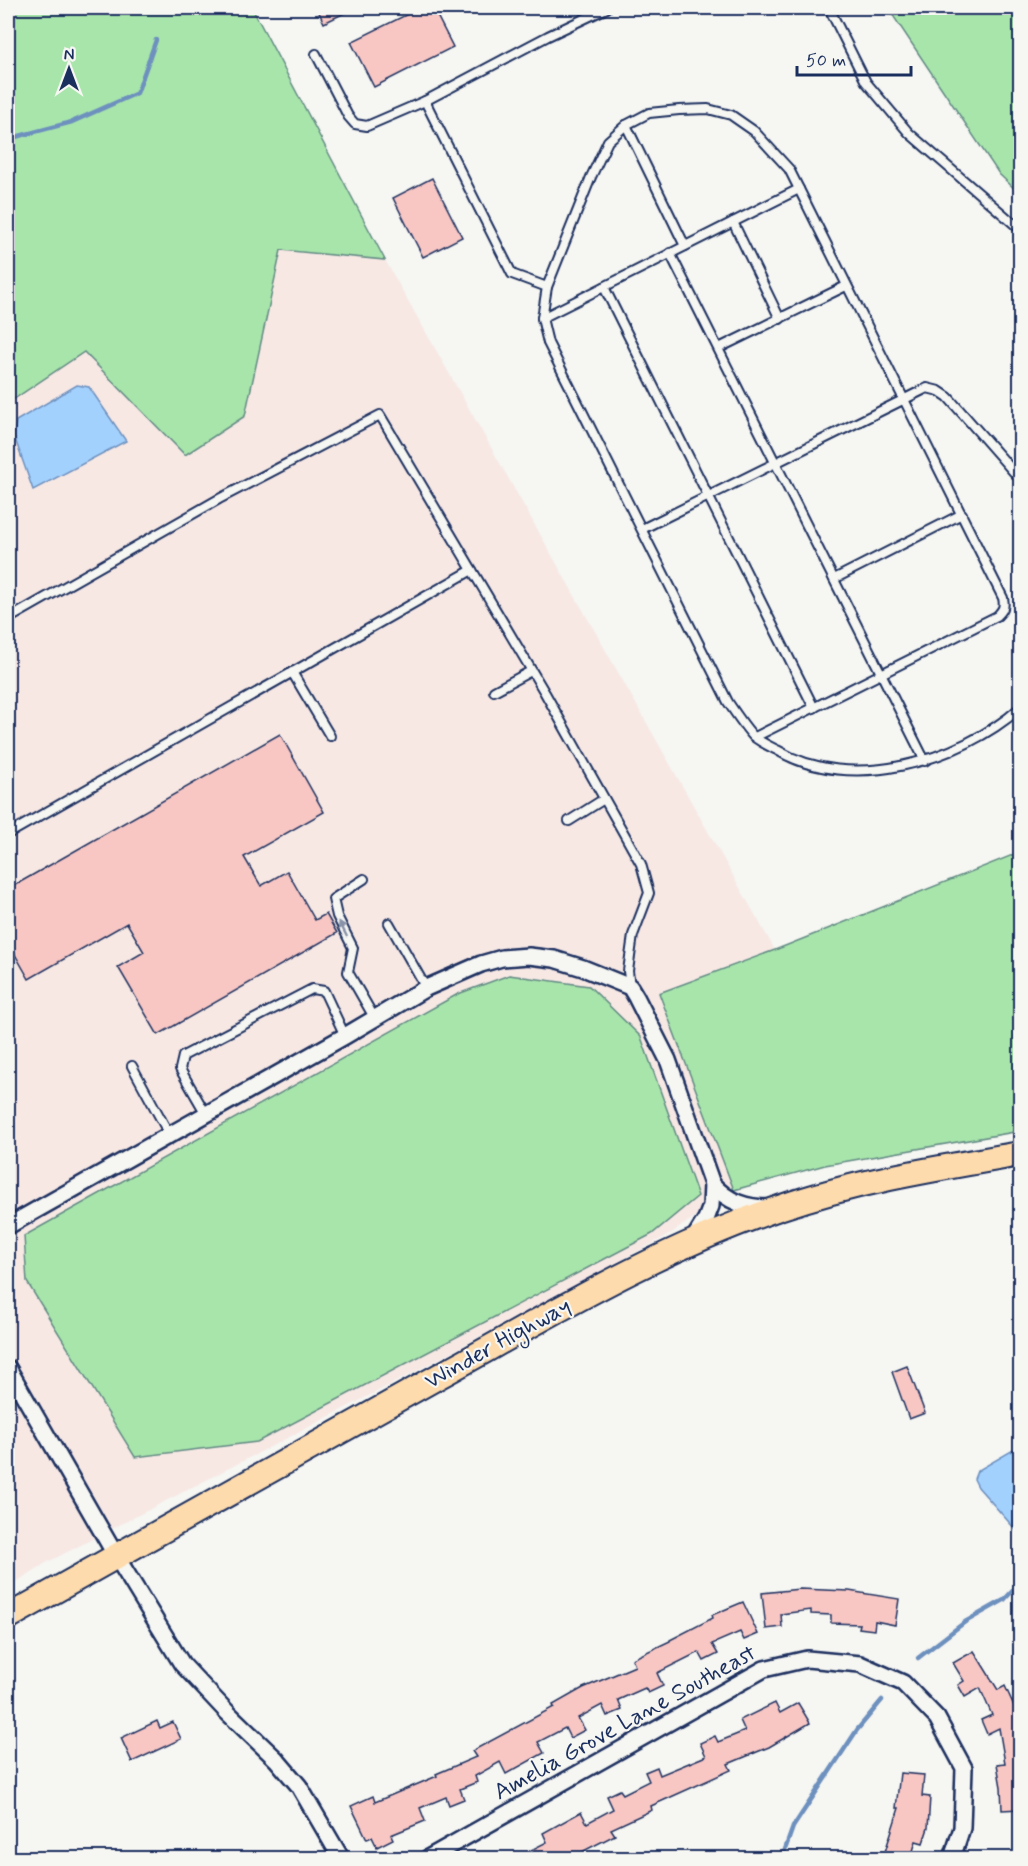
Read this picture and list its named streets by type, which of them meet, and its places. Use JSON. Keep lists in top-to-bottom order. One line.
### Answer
{"streets":{"main road":["Winder Highway"],"street":["Amelia Grove Lane Southeast"]},"scale_bar":"50 m","north":"top"}
